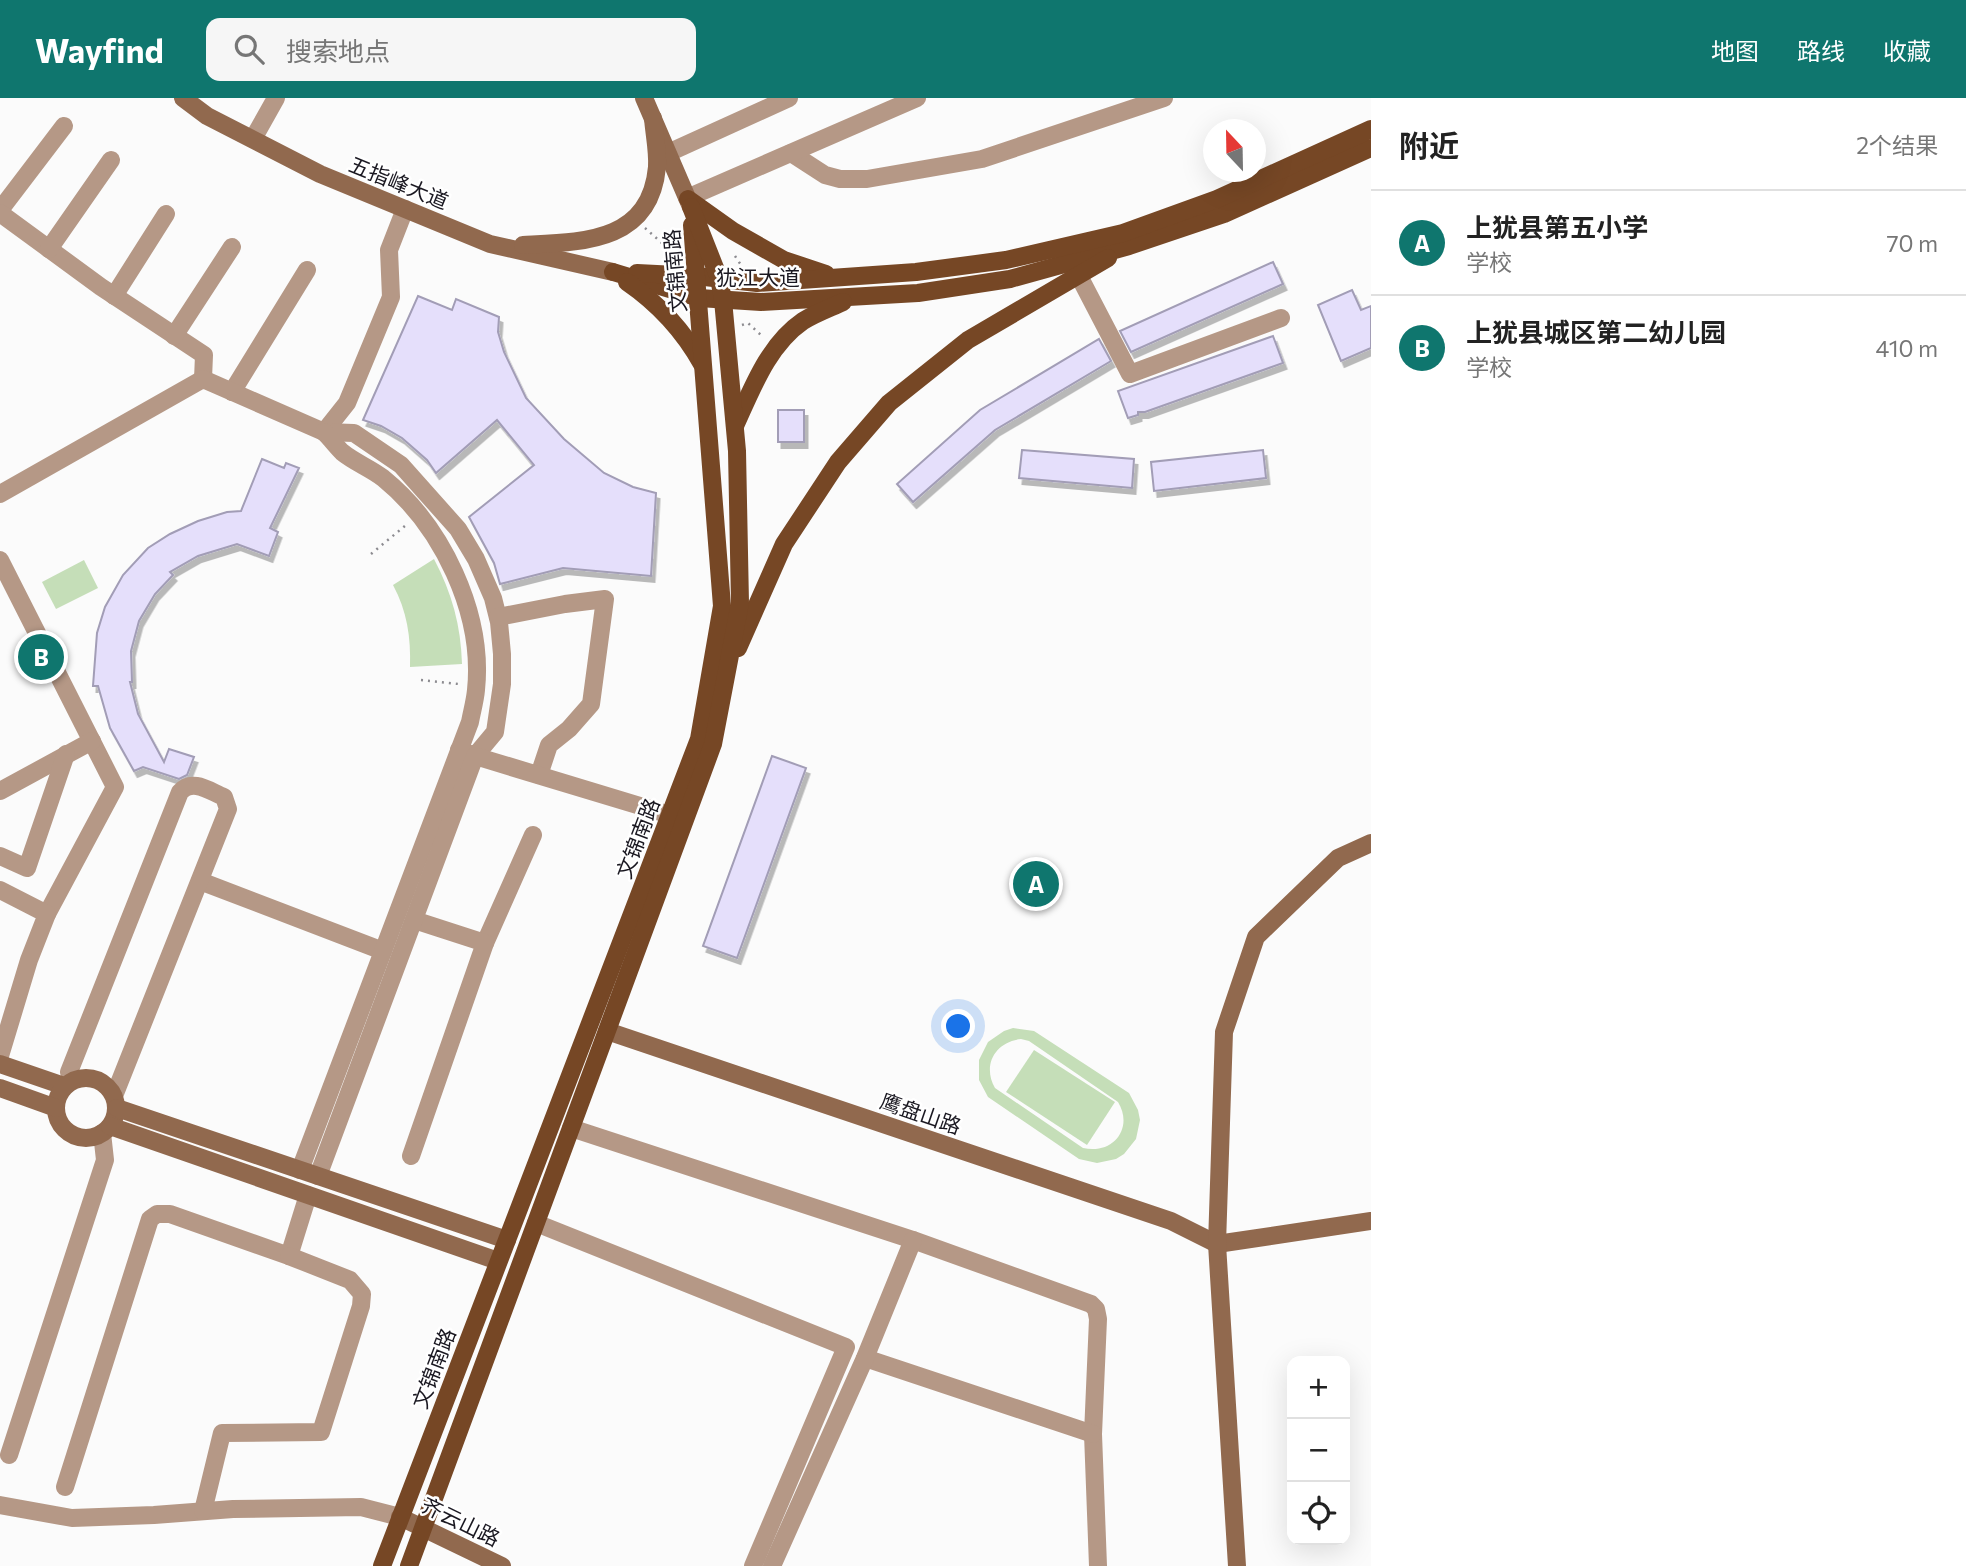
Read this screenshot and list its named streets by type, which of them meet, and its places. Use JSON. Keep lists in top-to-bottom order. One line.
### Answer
{"streets":{"main road":["文锦南路","犹江大道"],"street":["五指峰大道","鹰盘山路","齐云山路"]},"crossings":[["五指峰大道","犹江大道"],["文锦南路","犹江大道"],["文锦南路","鹰盘山路"],["文锦南路","齐云山路"]],"north":"top","page":{"header":"Wayfind","search":"搜索地点","nav":["地图","路线","收藏"],"heading":["附近","2个结果"],"list":[{"mark":"A","name":"上犹县第五小学","note":"学校","value":"70 m"},{"mark":"B","name":"上犹县城区第二幼儿园","note":"学校","value":"410 m"}],"pins":["B","A"],"map_buttons":["+","−"]}}
